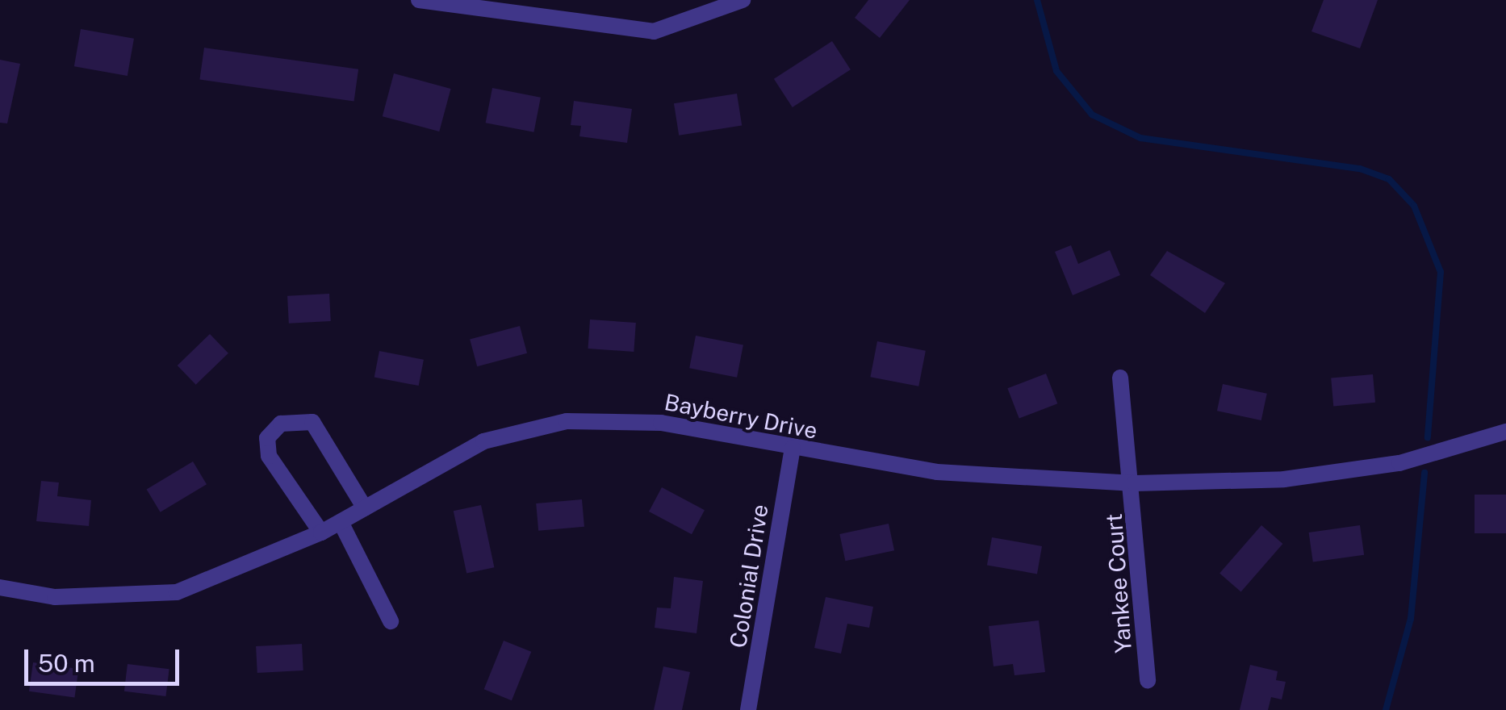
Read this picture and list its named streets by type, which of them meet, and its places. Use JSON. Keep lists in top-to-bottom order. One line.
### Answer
{"streets":{"street":["Bayberry Drive","Colonial Drive","Yankee Court"]},"crossings":[["Bayberry Drive","Colonial Drive"],["Bayberry Drive","Yankee Court"]],"scale_bar":"50 m"}
